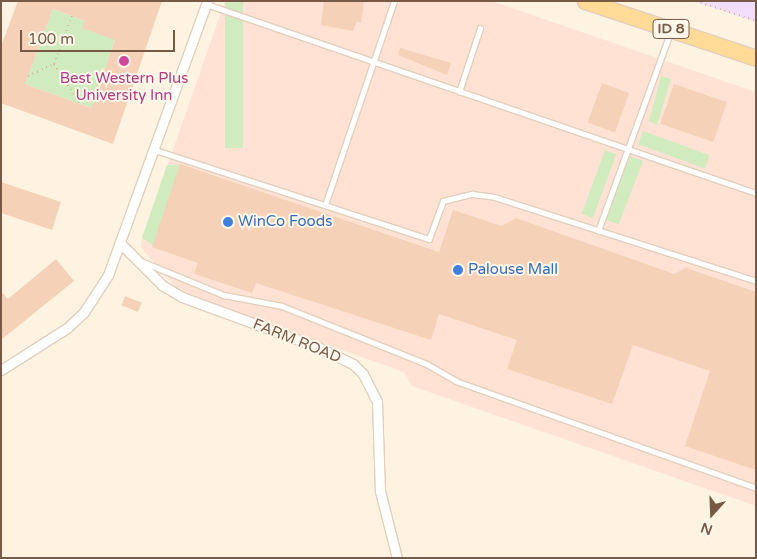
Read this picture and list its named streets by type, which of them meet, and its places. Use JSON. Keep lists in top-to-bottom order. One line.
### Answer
{"streets":{"main road":["ID 8"],"street":["FARM ROAD"]},"places":["Best Western Plus University Inn","WinCo Foods","Palouse Mall"],"scale_bar":"100 m","north":"bottom"}
